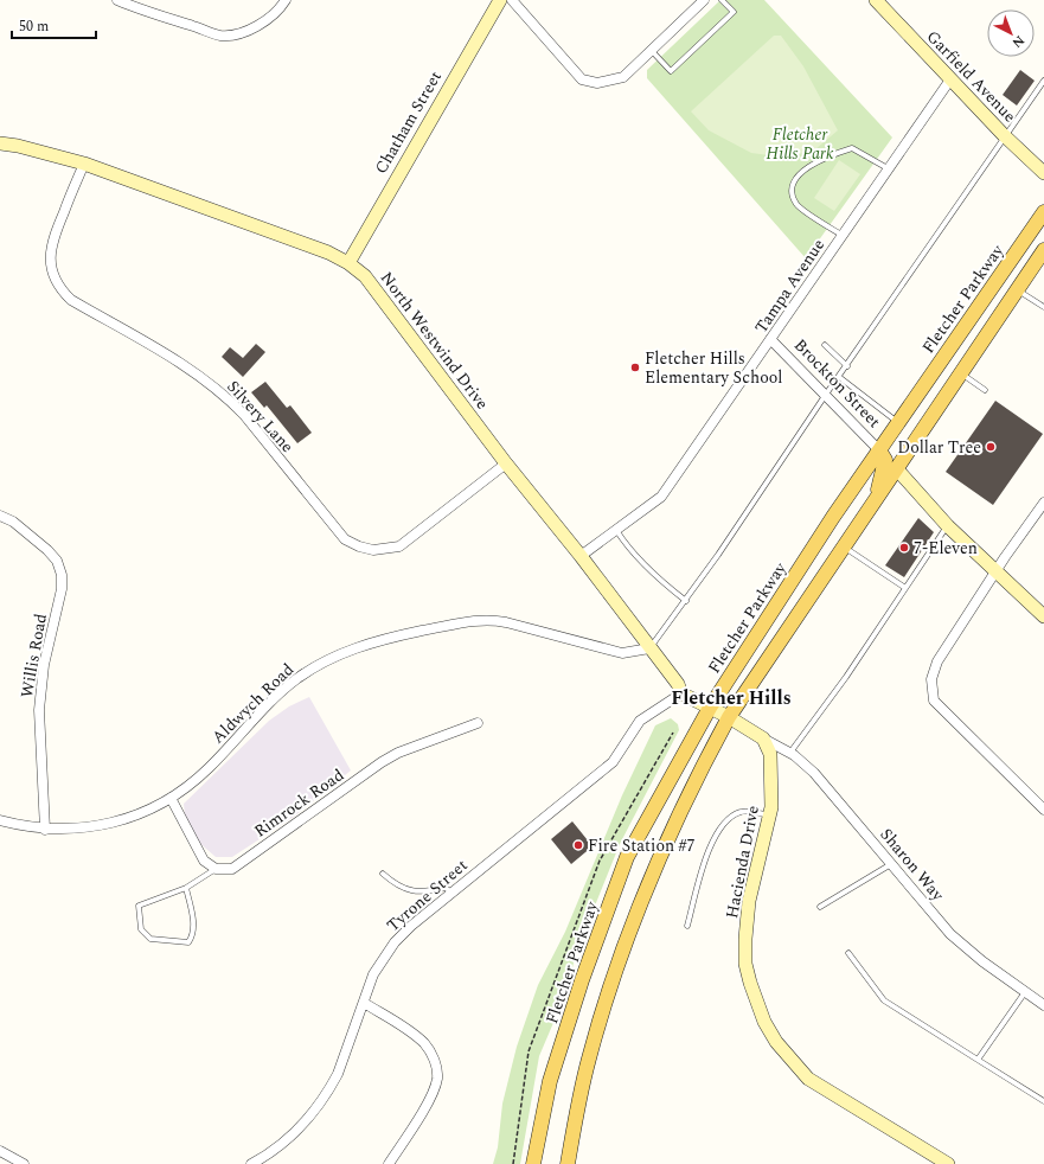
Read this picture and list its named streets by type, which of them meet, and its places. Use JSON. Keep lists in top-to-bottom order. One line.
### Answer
{"streets":{"main road":["Fletcher Parkway"],"street":["Garfield Avenue","Chatham Street","Tampa Avenue","North Westwind Drive","Brockton Street","Silvery Lane","Willis Road","Aldwych Road","Rimrock Road","Hacienda Drive","Sharon Way","Tyrone Street"]},"crossings":[["Garfield Avenue","Tampa Avenue"],["Chatham Street","North Westwind Drive"],["Tampa Avenue","North Westwind Drive"],["Tampa Avenue","Brockton Street"],["Fletcher Parkway","Brockton Street"],["North Westwind Drive","Silvery Lane"],["North Westwind Drive","Aldwych Road"],["North Westwind Drive","Tyrone Street"],["Willis Road","Aldwych Road"],["Hacienda Drive","Sharon Way"]],"districts":["Fletcher Hills"],"parks":["Fletcher Hills Park"],"places":["Fletcher Hills Elementary School","Dollar Tree","7-Eleven","Fire Station #7"],"scale_bar":"50 m","north":"bottom right"}
